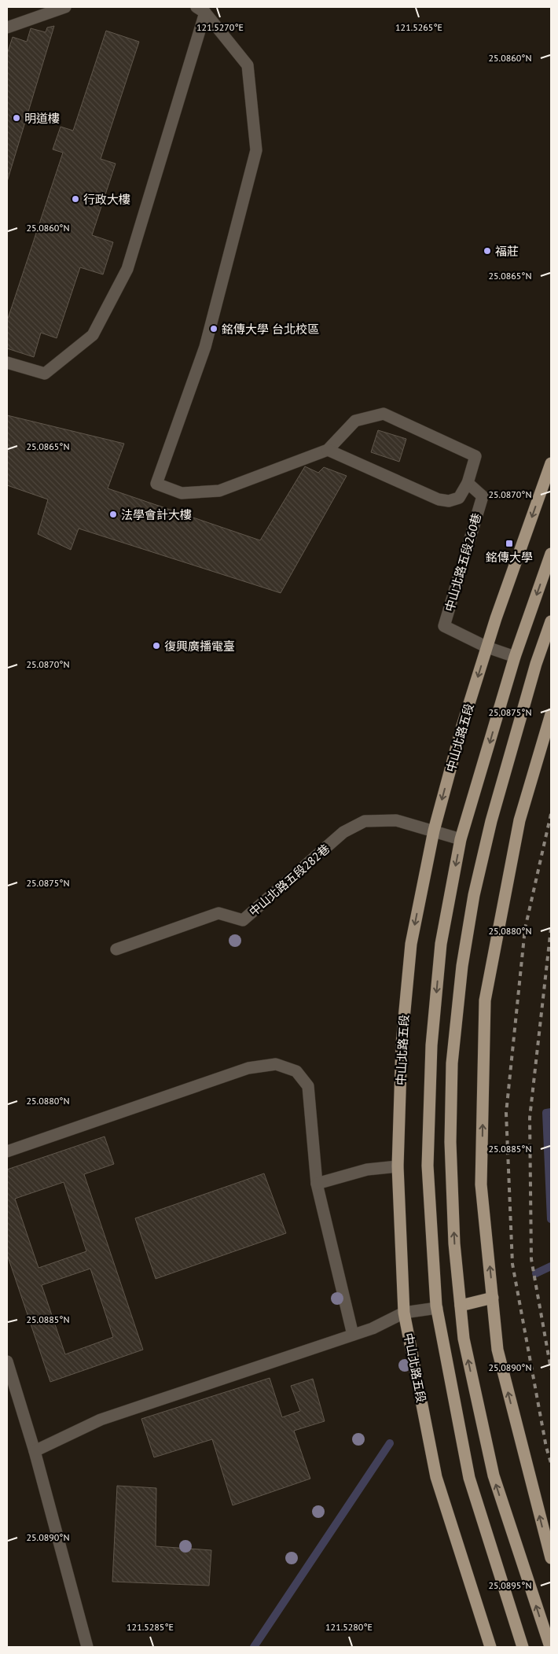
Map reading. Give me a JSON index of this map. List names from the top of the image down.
{
  "streets": {
    "main road": ["中山北路五段"],
    "street": ["中山北路五段260巷", "中山北路五段282巷"]
  },
  "crossings": [
    ["中山北路五段260巷", "中山北路五段"],
    ["中山北路五段", "中山北路五段282巷"]
  ],
  "places": {
    "other": [
      "明道樓",
      "行政大樓",
      "福莊",
      "銘傳大學 台北校區",
      "法學會計大樓",
      "復興廣播電臺"
    ],
    "transit": ["銘傳大學"]
  },
  "coordinates": [
    "121.5270°E",
    "121.5265°E",
    "25.0860°N",
    "25.0865°N",
    "25.0870°N",
    "25.0875°N",
    "25.0880°N",
    "25.0885°N",
    "25.0890°N",
    "25.0895°N",
    "121.5285°E",
    "121.5280°E"
  ]
}
